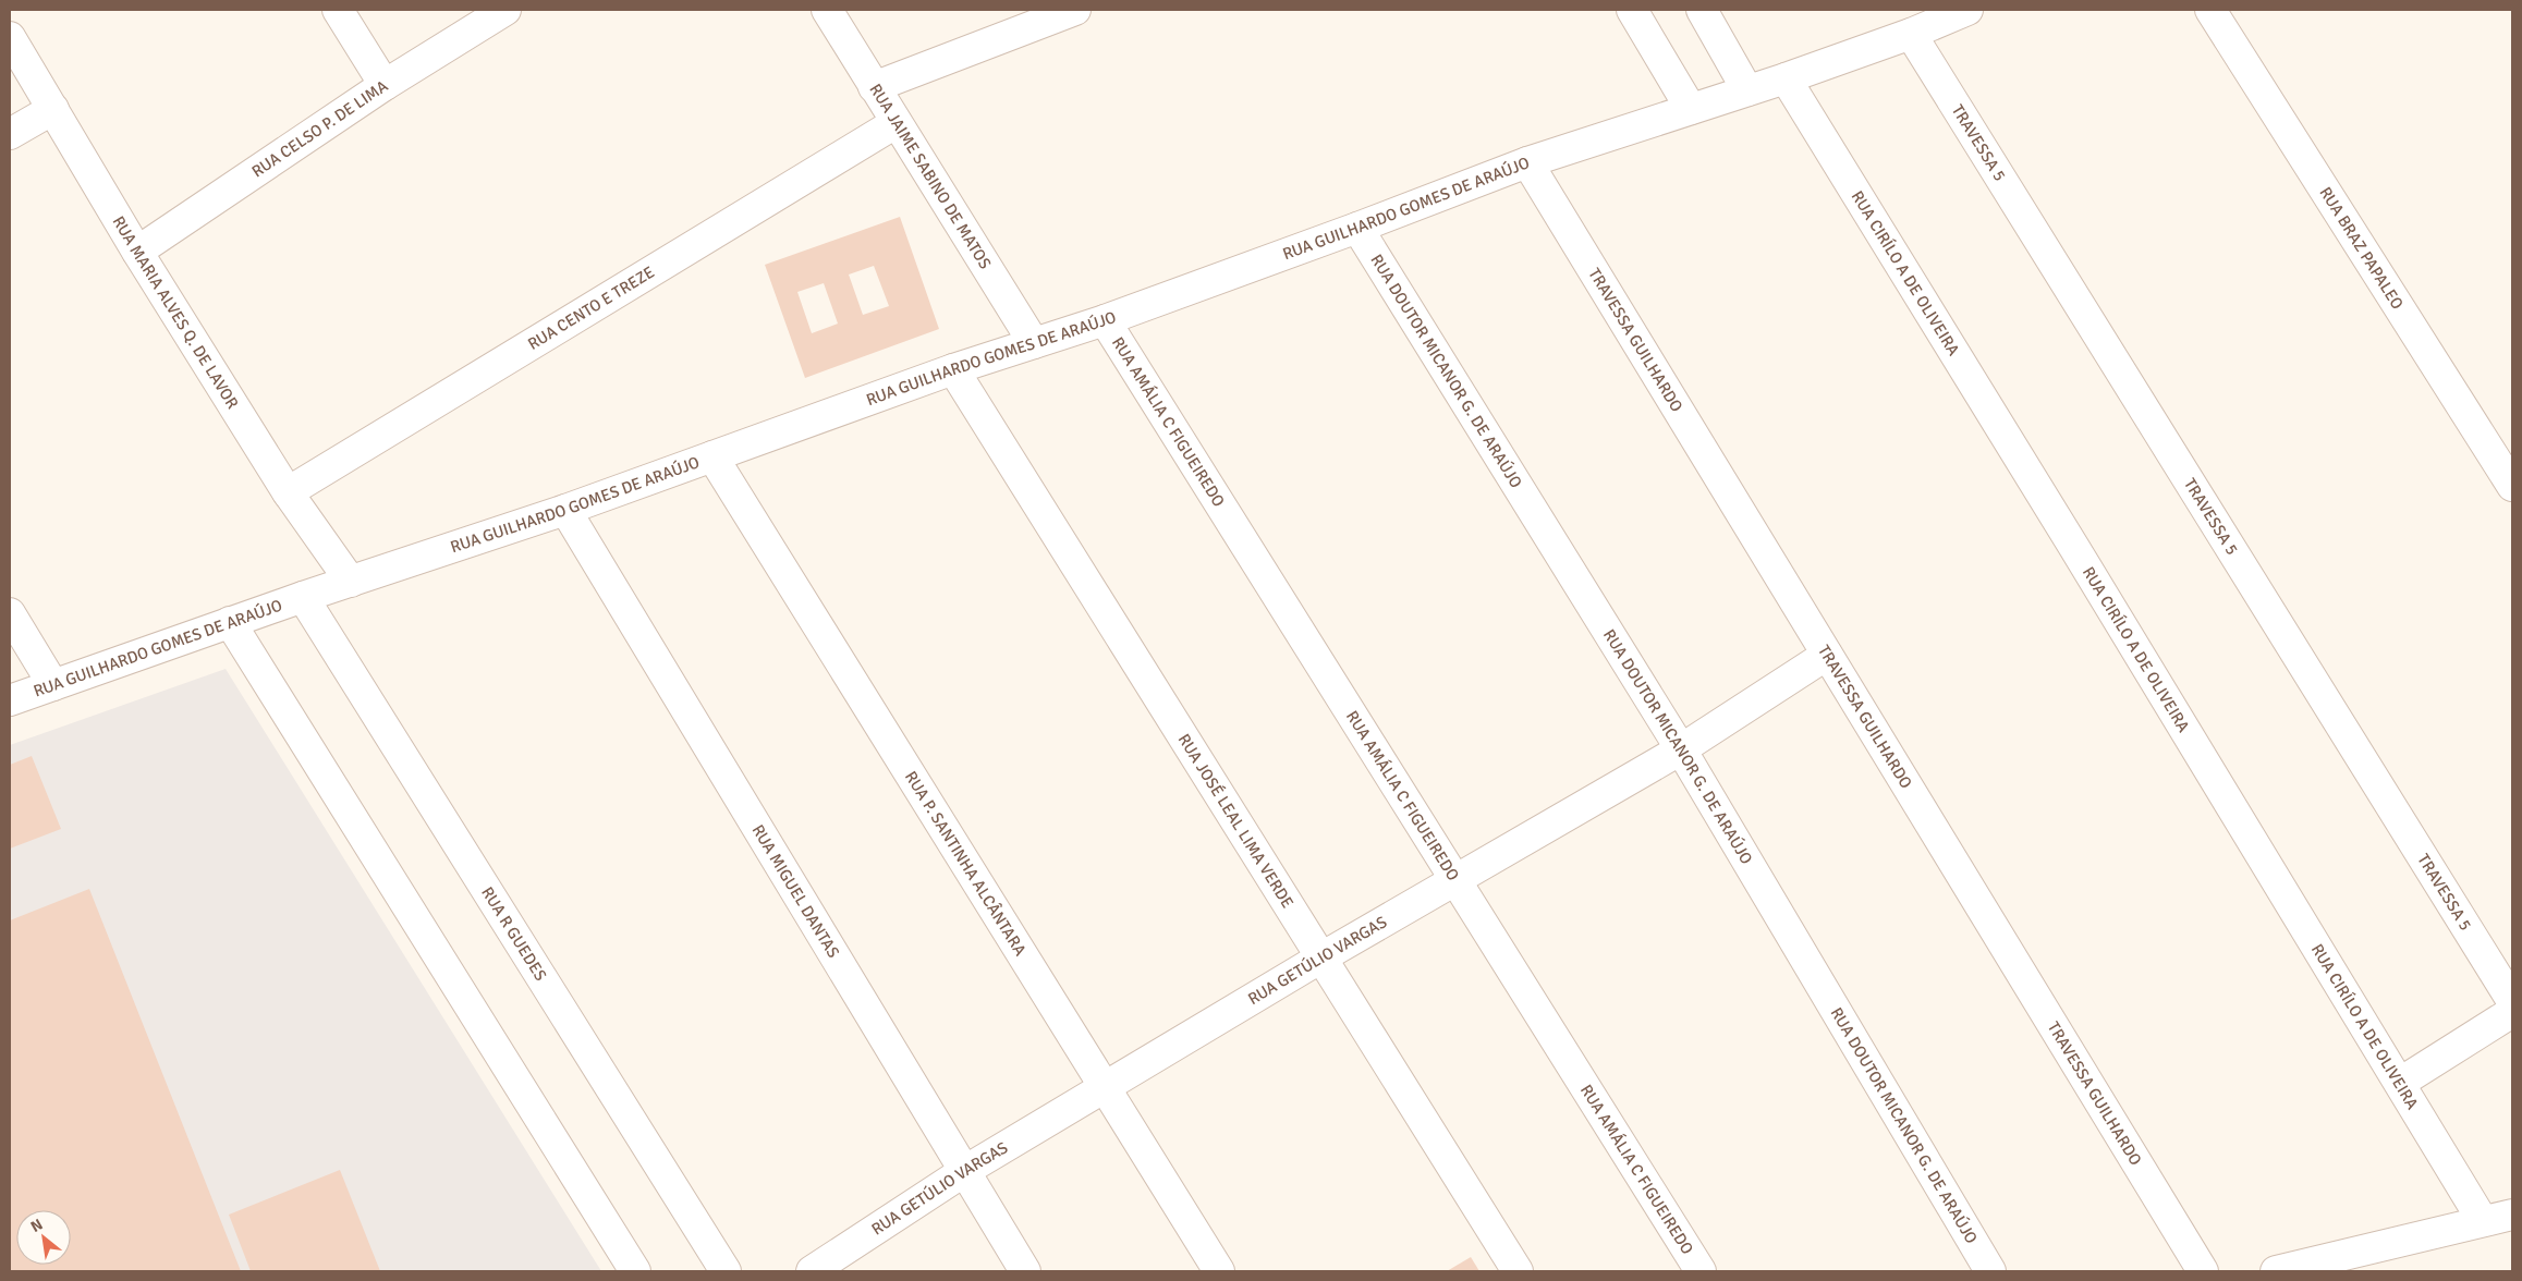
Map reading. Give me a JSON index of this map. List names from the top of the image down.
{
  "streets": {
    "street": [
      "RUA CELSO P. DE LIMA",
      "TRAVESSA 5",
      "RUA JAIME SABINO DE MATOS",
      "RUA GUILHARDO GOMES DE ARAÚJO",
      "RUA BRAZ PAPALEO",
      "RUA CIRÍLO A DE OLIVEIRA",
      "RUA CENTO E TREZE",
      "RUA MARIA ALVES Q. DE LAVOR",
      "TRAVESSA GUILHARDO",
      "RUA DOUTOR MICANOR G. DE ARAÚJO",
      "RUA AMÁLIA C FIGUEIREDO",
      "RUA JOSÉ LEAL LIMA VERDE",
      "RUA P. SANTINHA ALCÂNTARA",
      "RUA MIGUEL DANTAS",
      "RUA R GUEDES",
      "RUA GETÚLIO VARGAS"
    ]
  },
  "crossings": [
    ["RUA CELSO P. DE LIMA", "RUA MARIA ALVES Q. DE LAVOR"],
    ["TRAVESSA 5", "RUA GUILHARDO GOMES DE ARAÚJO"],
    ["RUA JAIME SABINO DE MATOS", "RUA GUILHARDO GOMES DE ARAÚJO"],
    ["RUA JAIME SABINO DE MATOS", "RUA CENTO E TREZE"],
    ["RUA GUILHARDO GOMES DE ARAÚJO", "RUA CIRÍLO A DE OLIVEIRA"],
    ["RUA GUILHARDO GOMES DE ARAÚJO", "RUA MARIA ALVES Q. DE LAVOR"],
    ["RUA GUILHARDO GOMES DE ARAÚJO", "TRAVESSA GUILHARDO"],
    ["RUA GUILHARDO GOMES DE ARAÚJO", "RUA DOUTOR MICANOR G. DE ARAÚJO"],
    ["RUA GUILHARDO GOMES DE ARAÚJO", "RUA AMÁLIA C FIGUEIREDO"],
    ["RUA GUILHARDO GOMES DE ARAÚJO", "RUA JOSÉ LEAL LIMA VERDE"],
    ["RUA GUILHARDO GOMES DE ARAÚJO", "RUA P. SANTINHA ALCÂNTARA"],
    ["RUA GUILHARDO GOMES DE ARAÚJO", "RUA MIGUEL DANTAS"],
    ["RUA GUILHARDO GOMES DE ARAÚJO", "RUA R GUEDES"],
    ["RUA CENTO E TREZE", "RUA MARIA ALVES Q. DE LAVOR"],
    ["TRAVESSA GUILHARDO", "RUA GETÚLIO VARGAS"],
    ["RUA DOUTOR MICANOR G. DE ARAÚJO", "RUA GETÚLIO VARGAS"],
    ["RUA AMÁLIA C FIGUEIREDO", "RUA GETÚLIO VARGAS"],
    ["RUA JOSÉ LEAL LIMA VERDE", "RUA GETÚLIO VARGAS"],
    ["RUA P. SANTINHA ALCÂNTARA", "RUA GETÚLIO VARGAS"],
    ["RUA MIGUEL DANTAS", "RUA GETÚLIO VARGAS"]
  ],
  "north": "top left"
}
